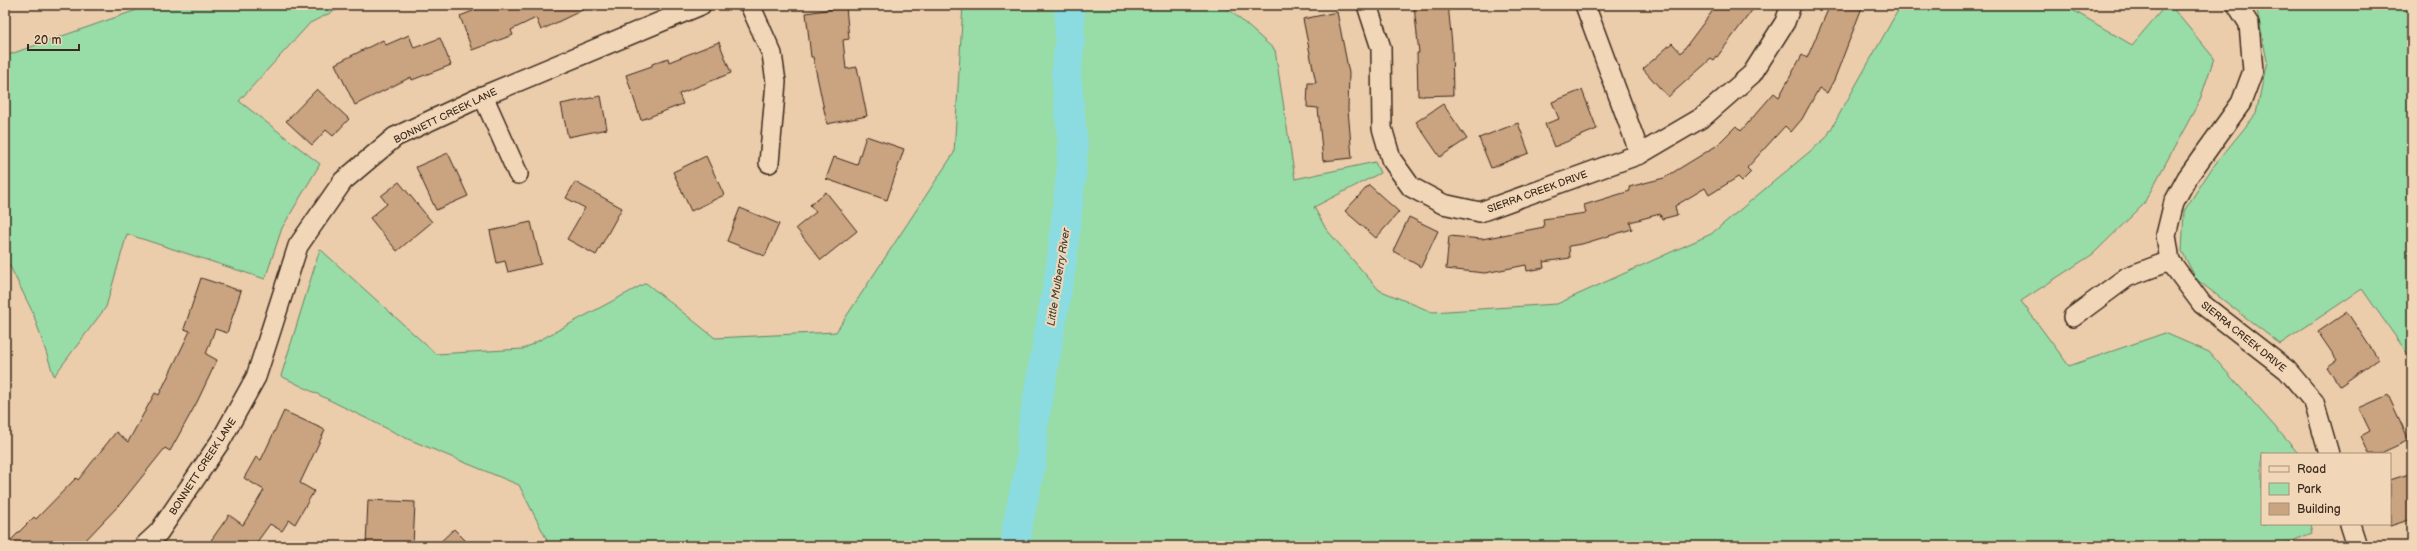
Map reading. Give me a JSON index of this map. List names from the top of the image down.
{
  "streets": {
    "street": ["BONNETT CREEK LANE", "SIERRA CREEK DRIVE"]
  },
  "water": ["Little Mulberry River"],
  "legend": ["Road", "Park", "Building"],
  "scale_bar": "20 m"
}
